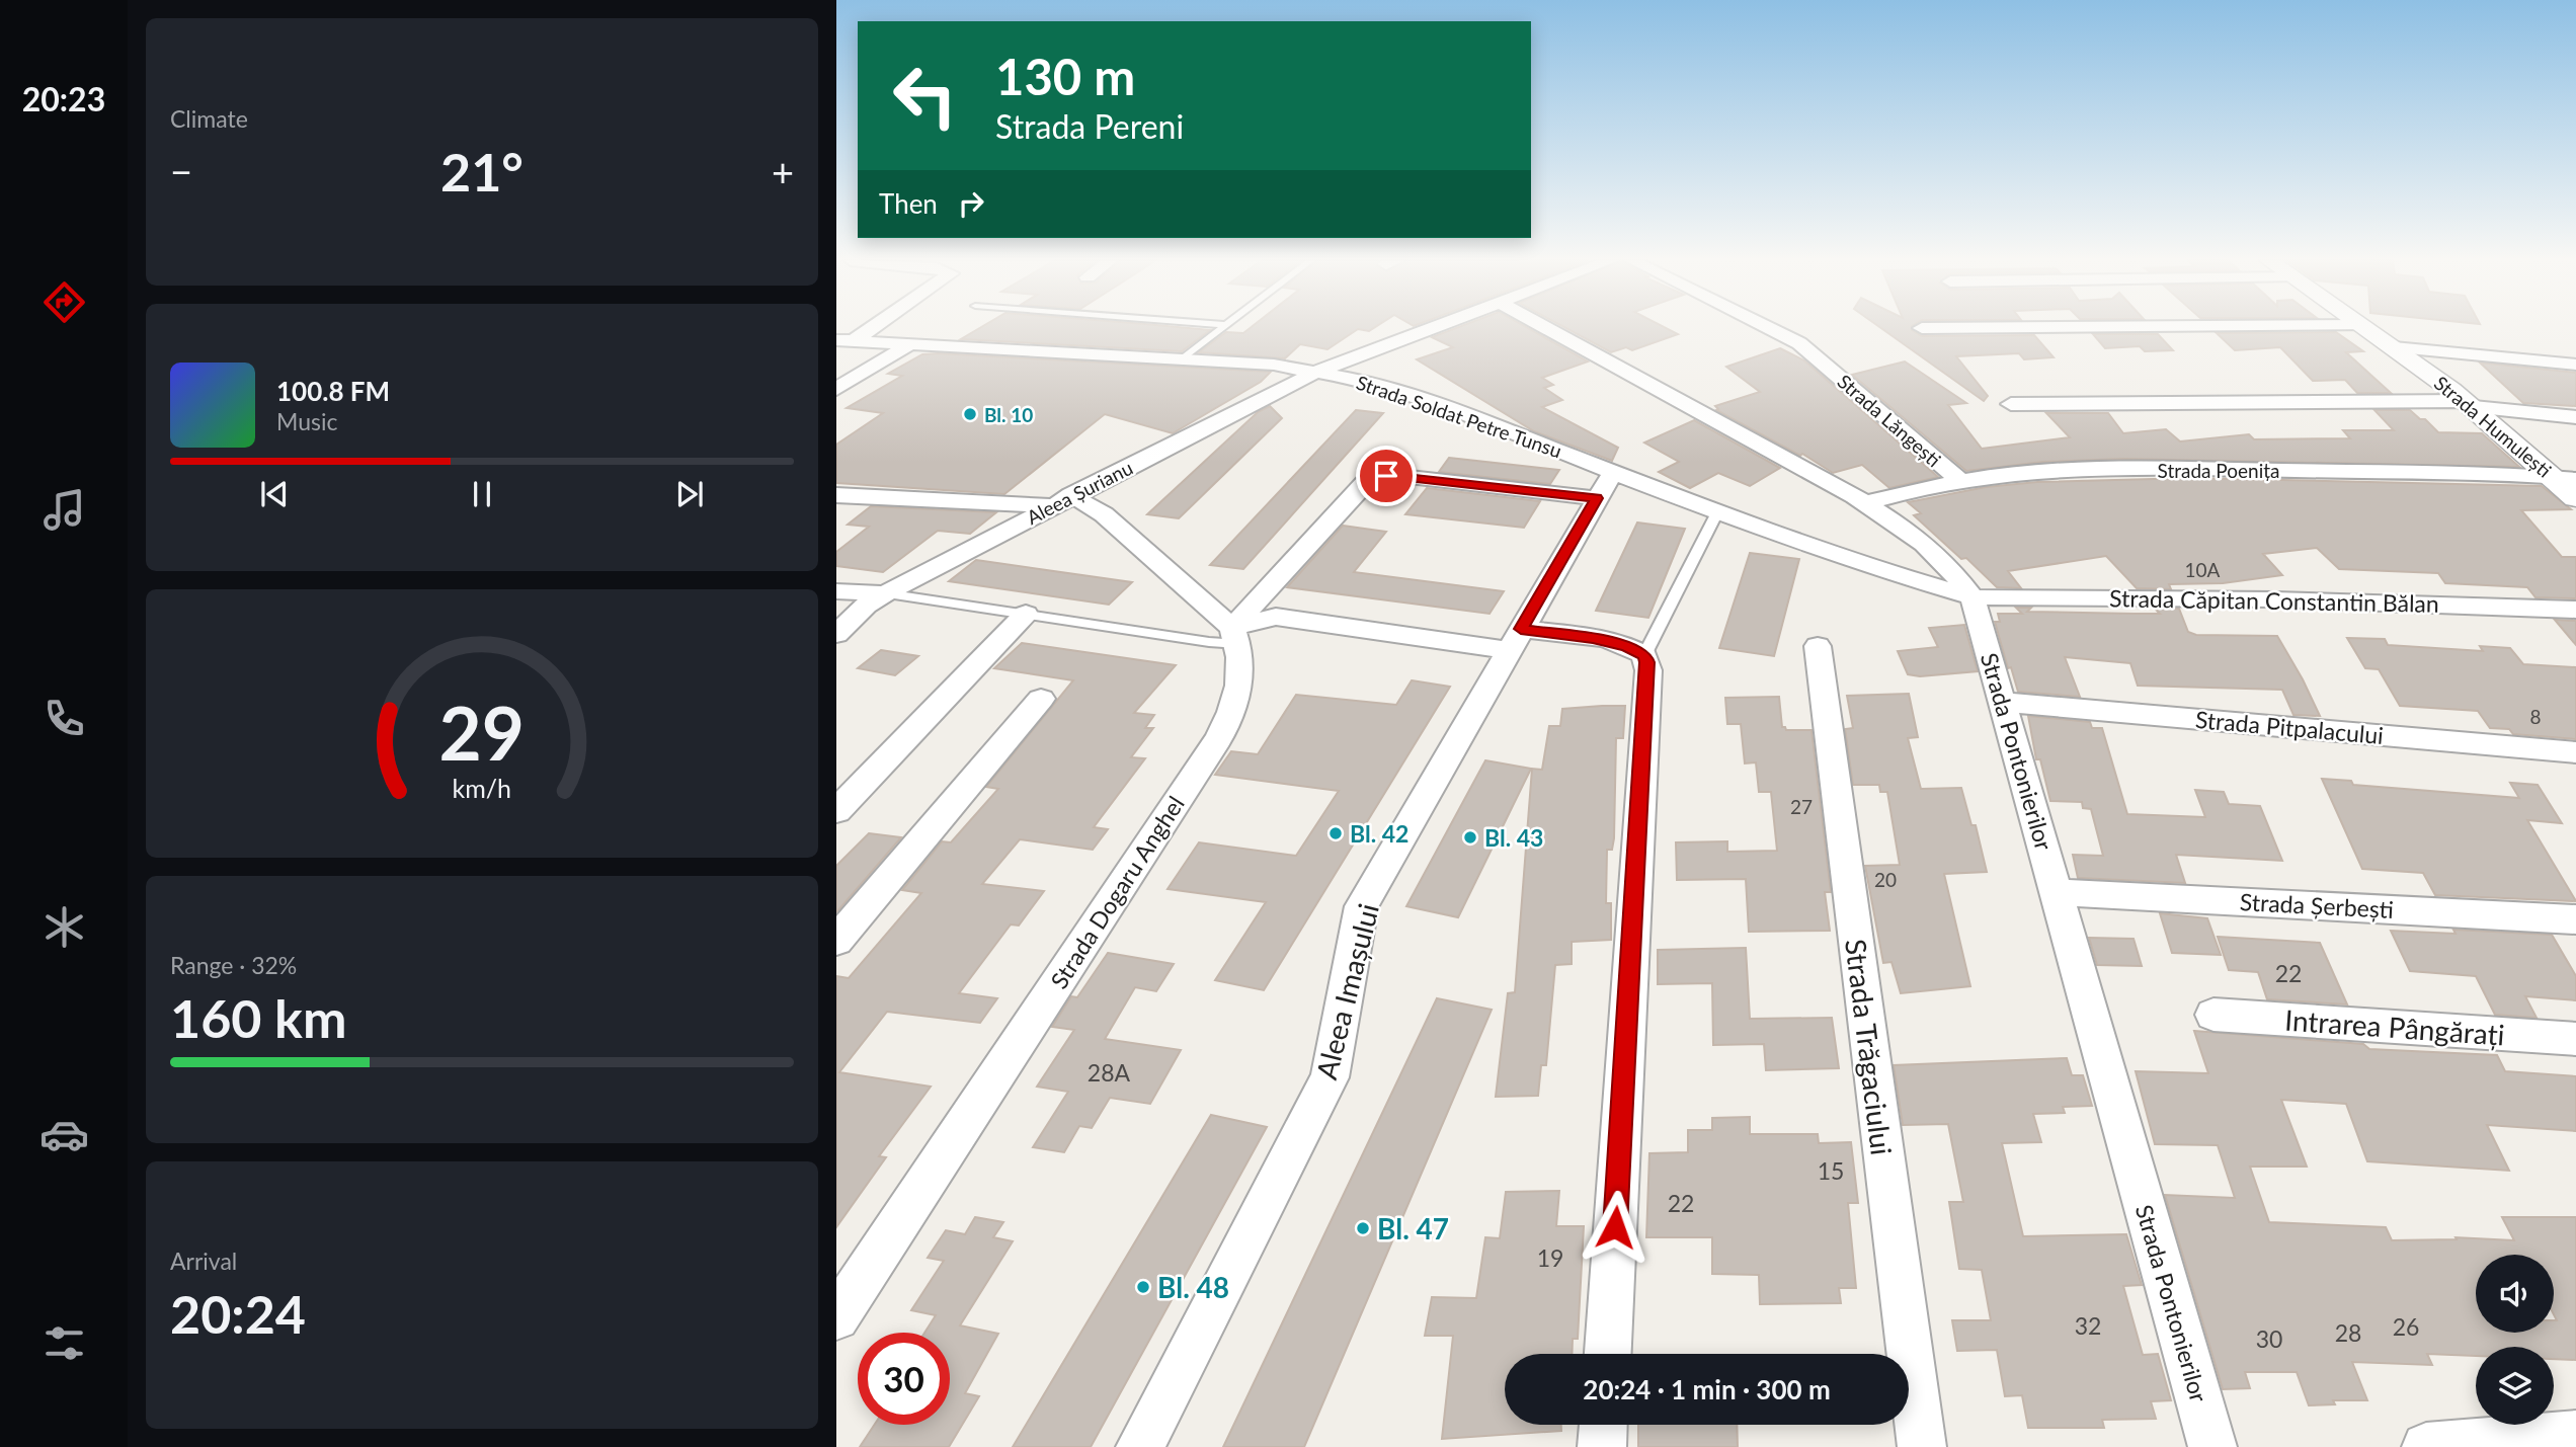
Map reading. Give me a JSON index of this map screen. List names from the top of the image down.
{
  "streets": {
    "street": [
      "Strada Soldat Petre Tunsu",
      "Strada Lăngești",
      "Strada Humulești",
      "Strada Poenița",
      "Aleea Șurianu",
      "Strada Căpitan Constantin Bălan",
      "Strada Pitpalacului",
      "Strada Pontonierilor",
      "Strada Dogaru Anghel",
      "Strada Șerbești",
      "Aleea Imașului",
      "Intrarea Pângărați",
      "Strada Trăgaciului"
    ]
  },
  "crossings": [
    ["Strada Soldat Petre Tunsu", "Aleea Șurianu"],
    ["Strada Soldat Petre Tunsu", "Strada Căpitan Constantin Bălan"],
    ["Strada Soldat Petre Tunsu", "Strada Pontonierilor"],
    ["Strada Soldat Petre Tunsu", "Aleea Imașului"],
    ["Strada Lăngești", "Strada Poenița"],
    ["Strada Humulești", "Strada Poenița"],
    ["Strada Poenița", "Strada Pontonierilor"],
    ["Strada Căpitan Constantin Bălan", "Strada Pontonierilor"],
    ["Strada Pitpalacului", "Strada Pontonierilor"],
    ["Strada Pontonierilor", "Strada Șerbești"]
  ],
  "places": [
    "Bl. 10",
    "Bl. 42",
    "Bl. 43",
    "Bl. 47",
    "Bl. 48"
  ],
  "house_numbers": [
    "10A",
    "8",
    "27",
    "20",
    "22",
    "28A",
    "15",
    "22",
    "19",
    "32",
    "26",
    "28",
    "30"
  ],
  "page": {
    "tabs": "20:23",
    "tile": [
      "Climate",
      ["Range · 32%", "160 km"],
      ["Arrival", "20:24"]
    ],
    "turn": ["130 m", "Strada Pereni"],
    "heat": ["−", "21°", "+"],
    "then": "Then",
    "song": ["100.8 FM", "Music"],
    "limit": "30",
    "trip": "20:24 · 1 min · 300 m",
    "gauge": ["29", "km/h"]
  }
}
